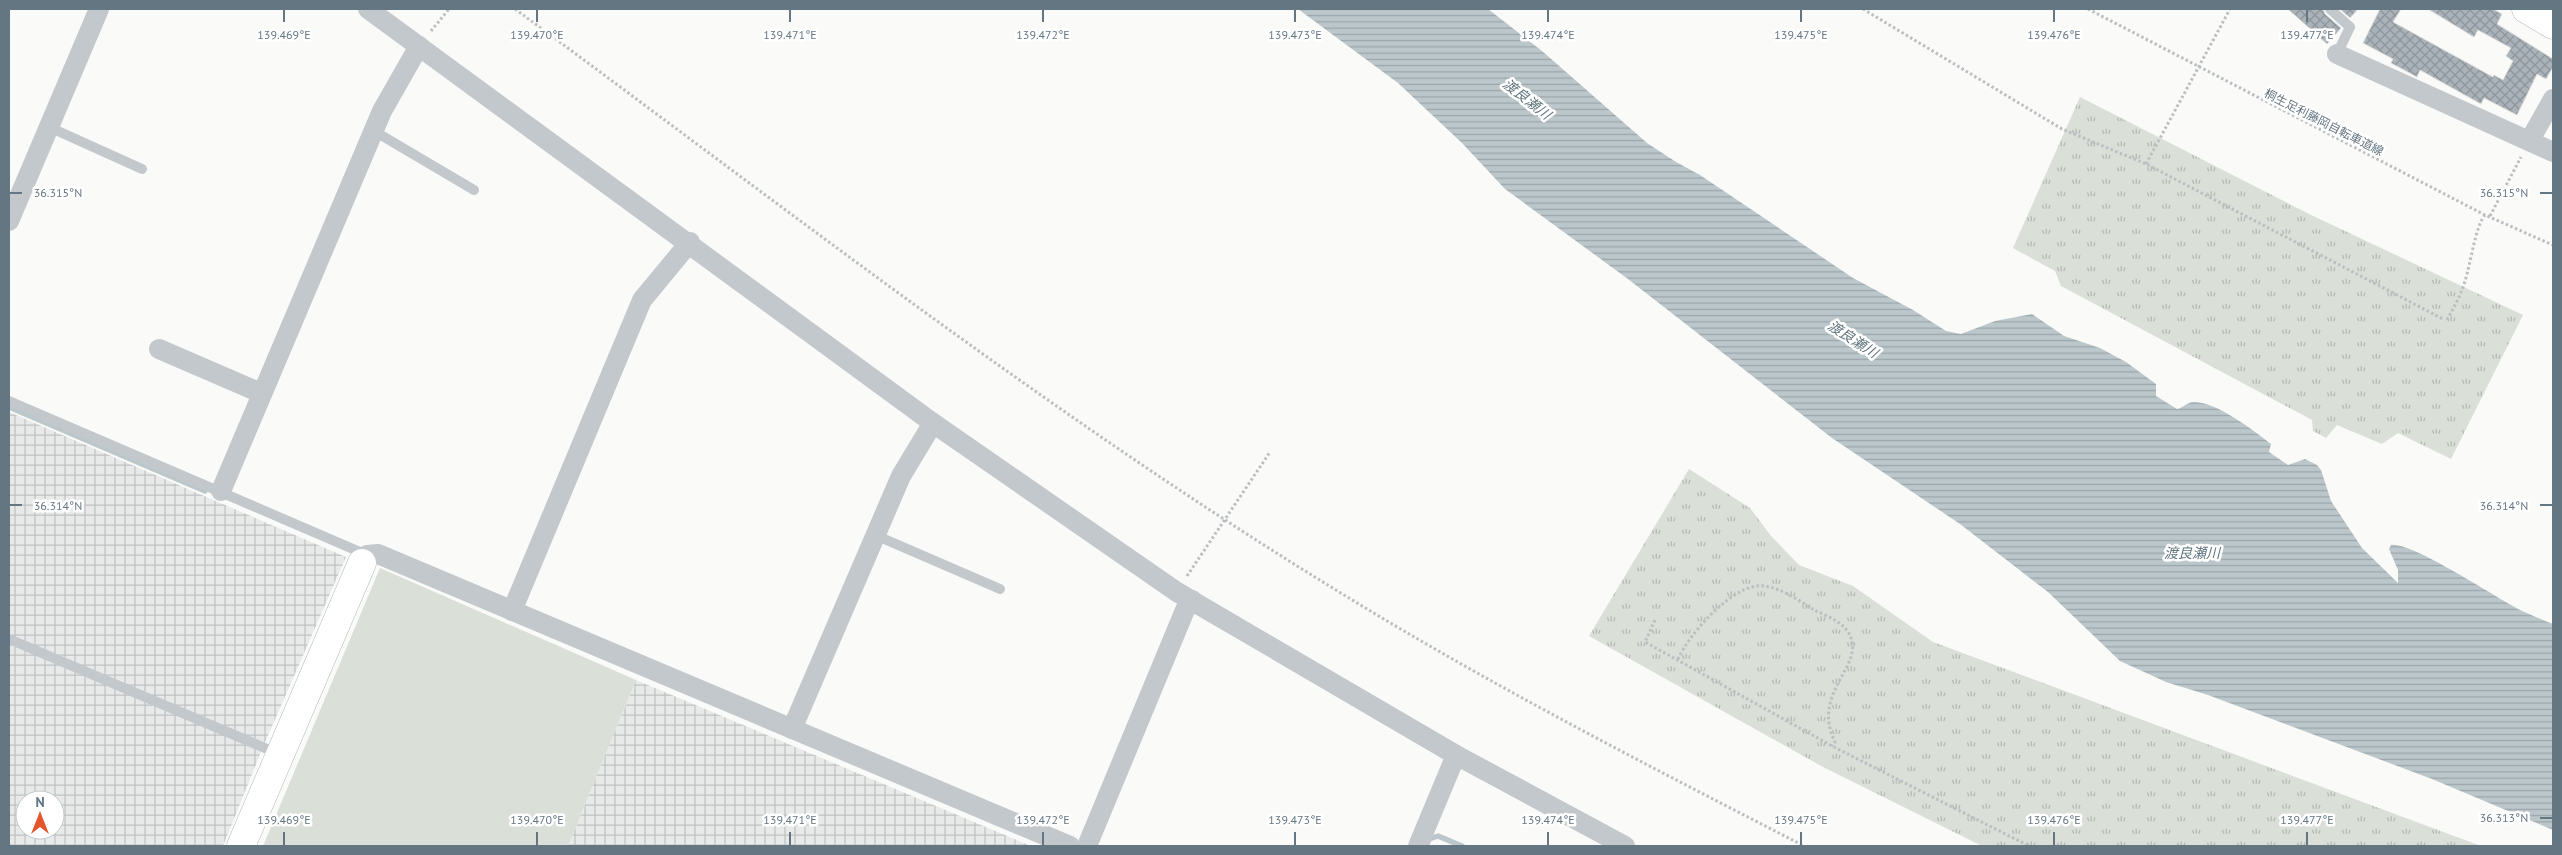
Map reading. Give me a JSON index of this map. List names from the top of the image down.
{
  "streets": {
    "path": ["桐生足利藤岡自転車道線"]
  },
  "water": ["渡良瀬川"],
  "north": "top",
  "coordinates": [
    "139.469°E",
    "139.470°E",
    "139.471°E",
    "139.472°E",
    "139.473°E",
    "139.474°E",
    "139.475°E",
    "139.476°E",
    "139.477°E",
    "36.315°N",
    "36.314°N",
    "36.313°N"
  ]
}
